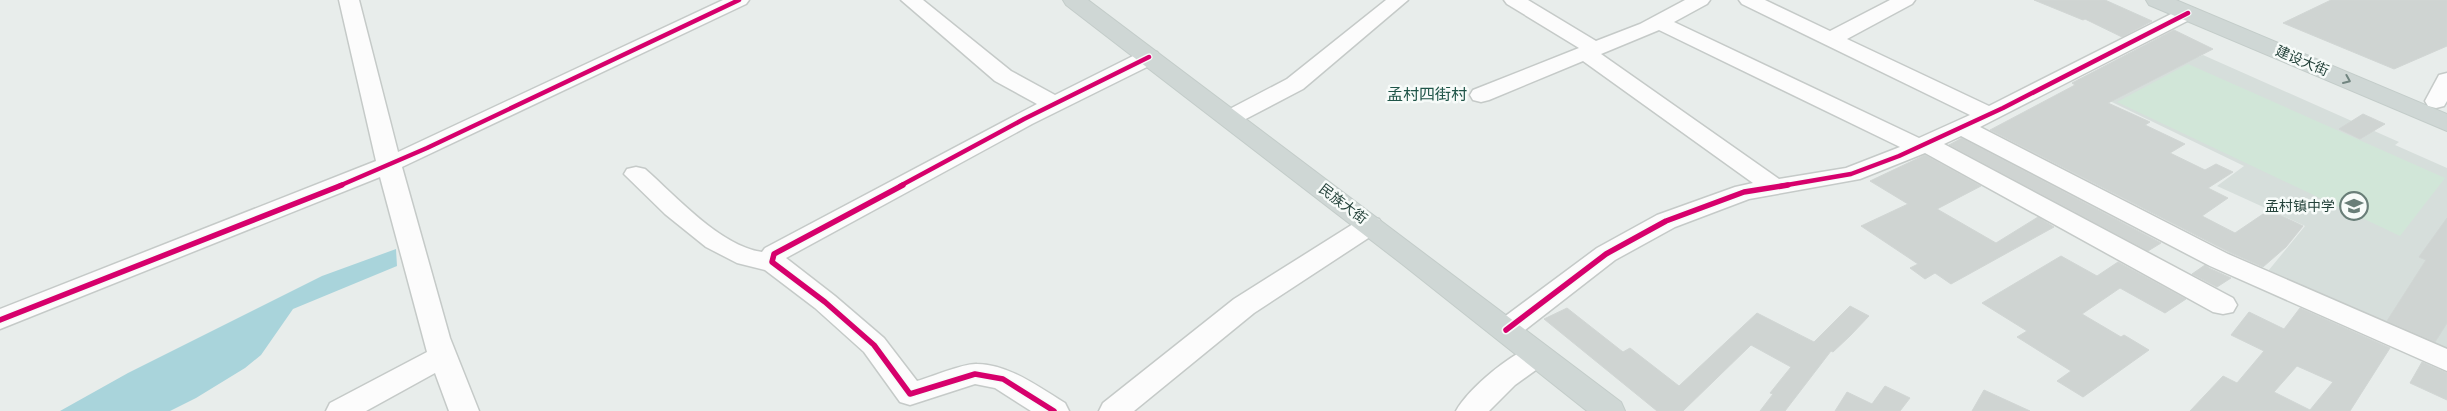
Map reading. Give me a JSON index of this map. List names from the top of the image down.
{
  "streets": {
    "main road": ["建设大街", "民族大街"]
  },
  "districts": ["孟村四街村"],
  "places": {
    "school or university": ["孟村镇中学"]
  }
}
